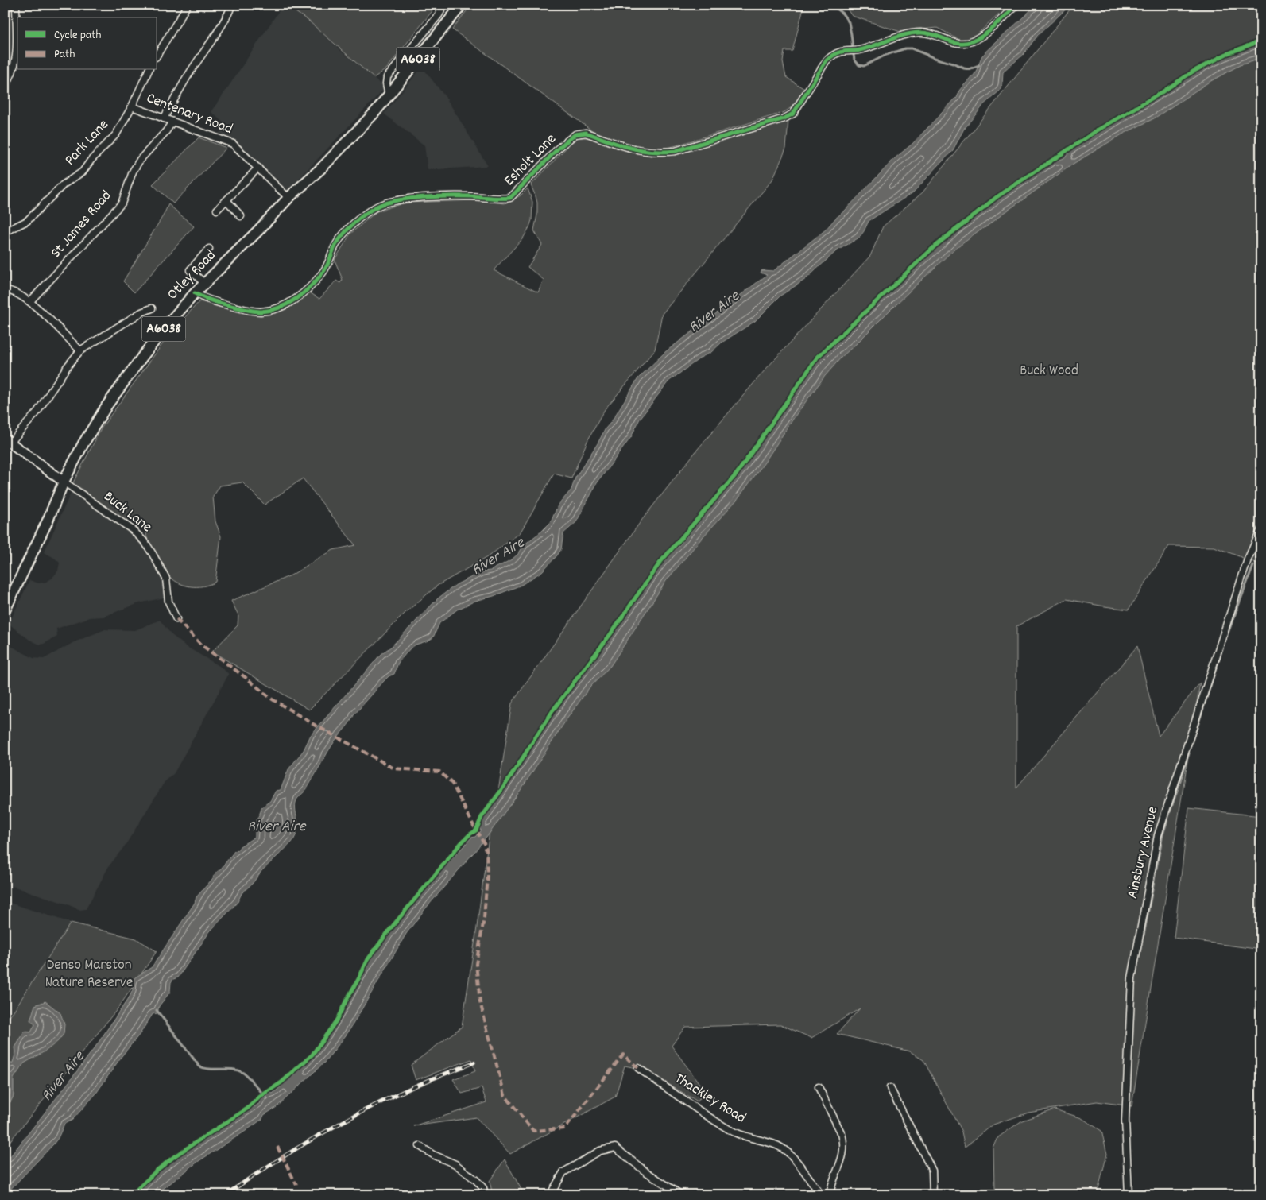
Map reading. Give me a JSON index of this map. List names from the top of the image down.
{
  "streets": {
    "main road": ["A6038", "Otley Road"],
    "street": [
      "Centenary Road",
      "Park Lane",
      "Esholt Lane",
      "St James Road",
      "Buck Lane",
      "Ainsbury Avenue",
      "Thackley Road"
    ]
  },
  "crossings": [
    ["Centenary Road", "Park Lane"],
    ["Centenary Road", "St James Road"],
    ["Centenary Road", "Otley Road"],
    ["Esholt Lane", "Otley Road"],
    ["Otley Road", "Buck Lane"]
  ],
  "water": ["River Aire"],
  "parks": ["Buck Wood", "Denso Marston Nature Reserve"],
  "legend": ["Cycle path", "Path"]
}
